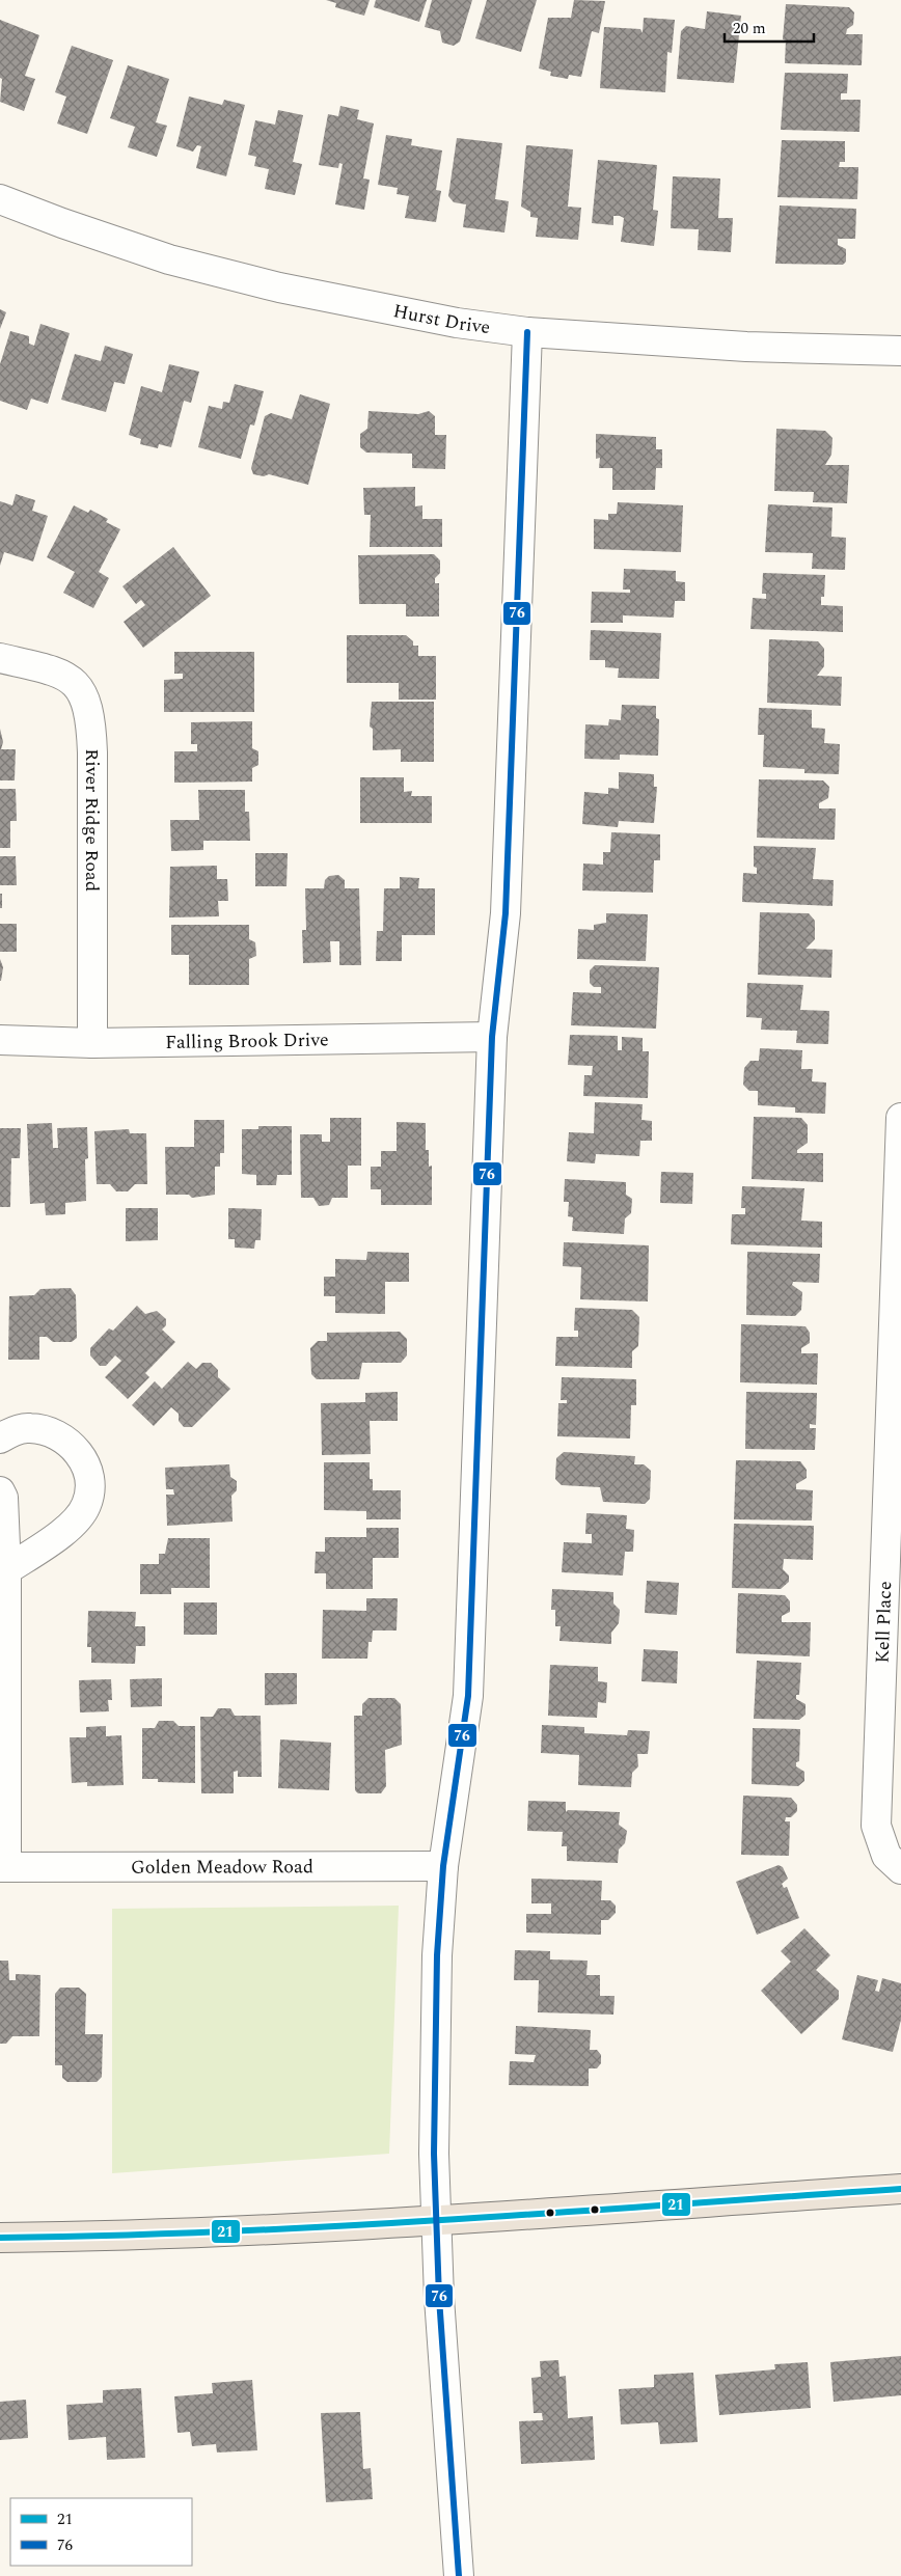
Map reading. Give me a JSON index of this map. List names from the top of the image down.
{
  "streets": {
    "street": [
      "Hurst Drive",
      "River Ridge Road",
      "Falling Brook Drive",
      "Kell Place",
      "Golden Meadow Road"
    ]
  },
  "crossings": [
    ["River Ridge Road", "Falling Brook Drive"]
  ],
  "lines": ["transit line 76", "transit line 21"],
  "legend": ["21", "76"],
  "scale_bar": "20 m"
}
